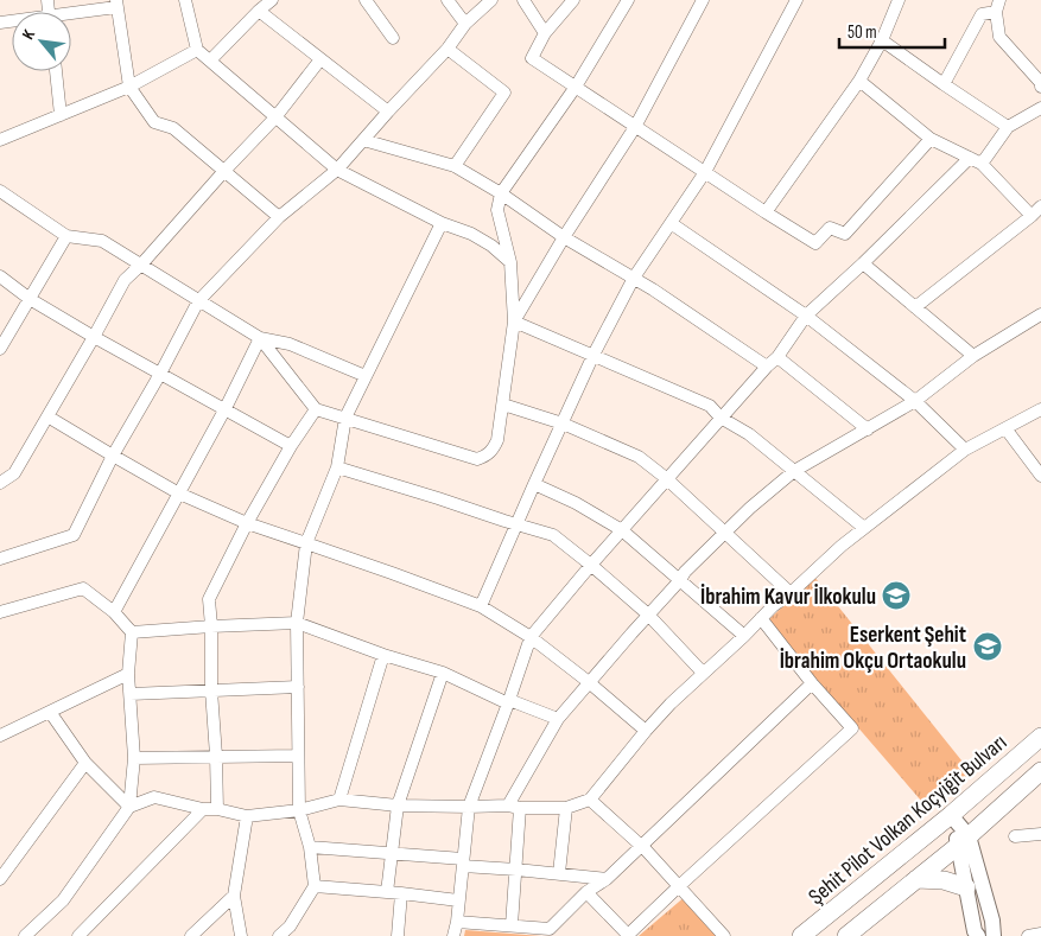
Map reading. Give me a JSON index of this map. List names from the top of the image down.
{
  "streets": {
    "main road": ["Şehit Pilot Volkan Koçyiğit Bulvarı"]
  },
  "places": {
    "school or university": ["İbrahim Kavur İlkokulu", "Eserkent Şehit İbrahim Okçu Ortaokulu"]
  },
  "scale_bar": "50 m",
  "north": "top left"
}
